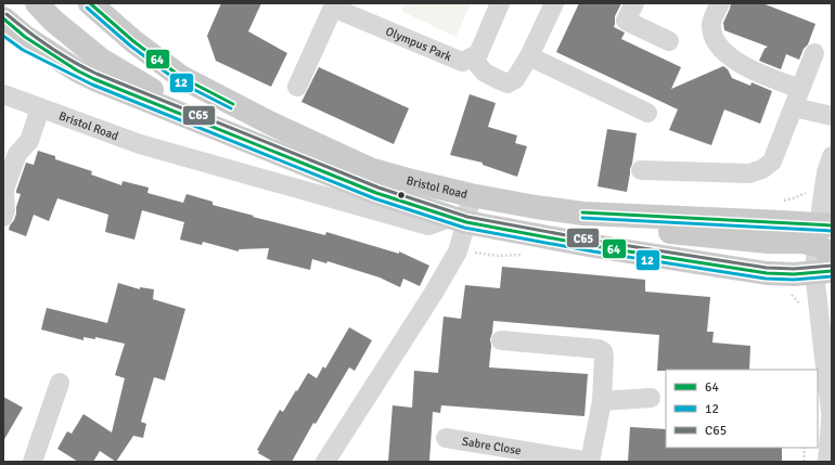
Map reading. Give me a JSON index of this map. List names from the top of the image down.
{
  "streets": {
    "main road": ["Bristol Road"],
    "street": ["Olympus Park", "Sabre Close"]
  },
  "lines": ["transit line 64", "transit line 12", "transit line C65"],
  "legend": ["64", "12", "C65"]
}
